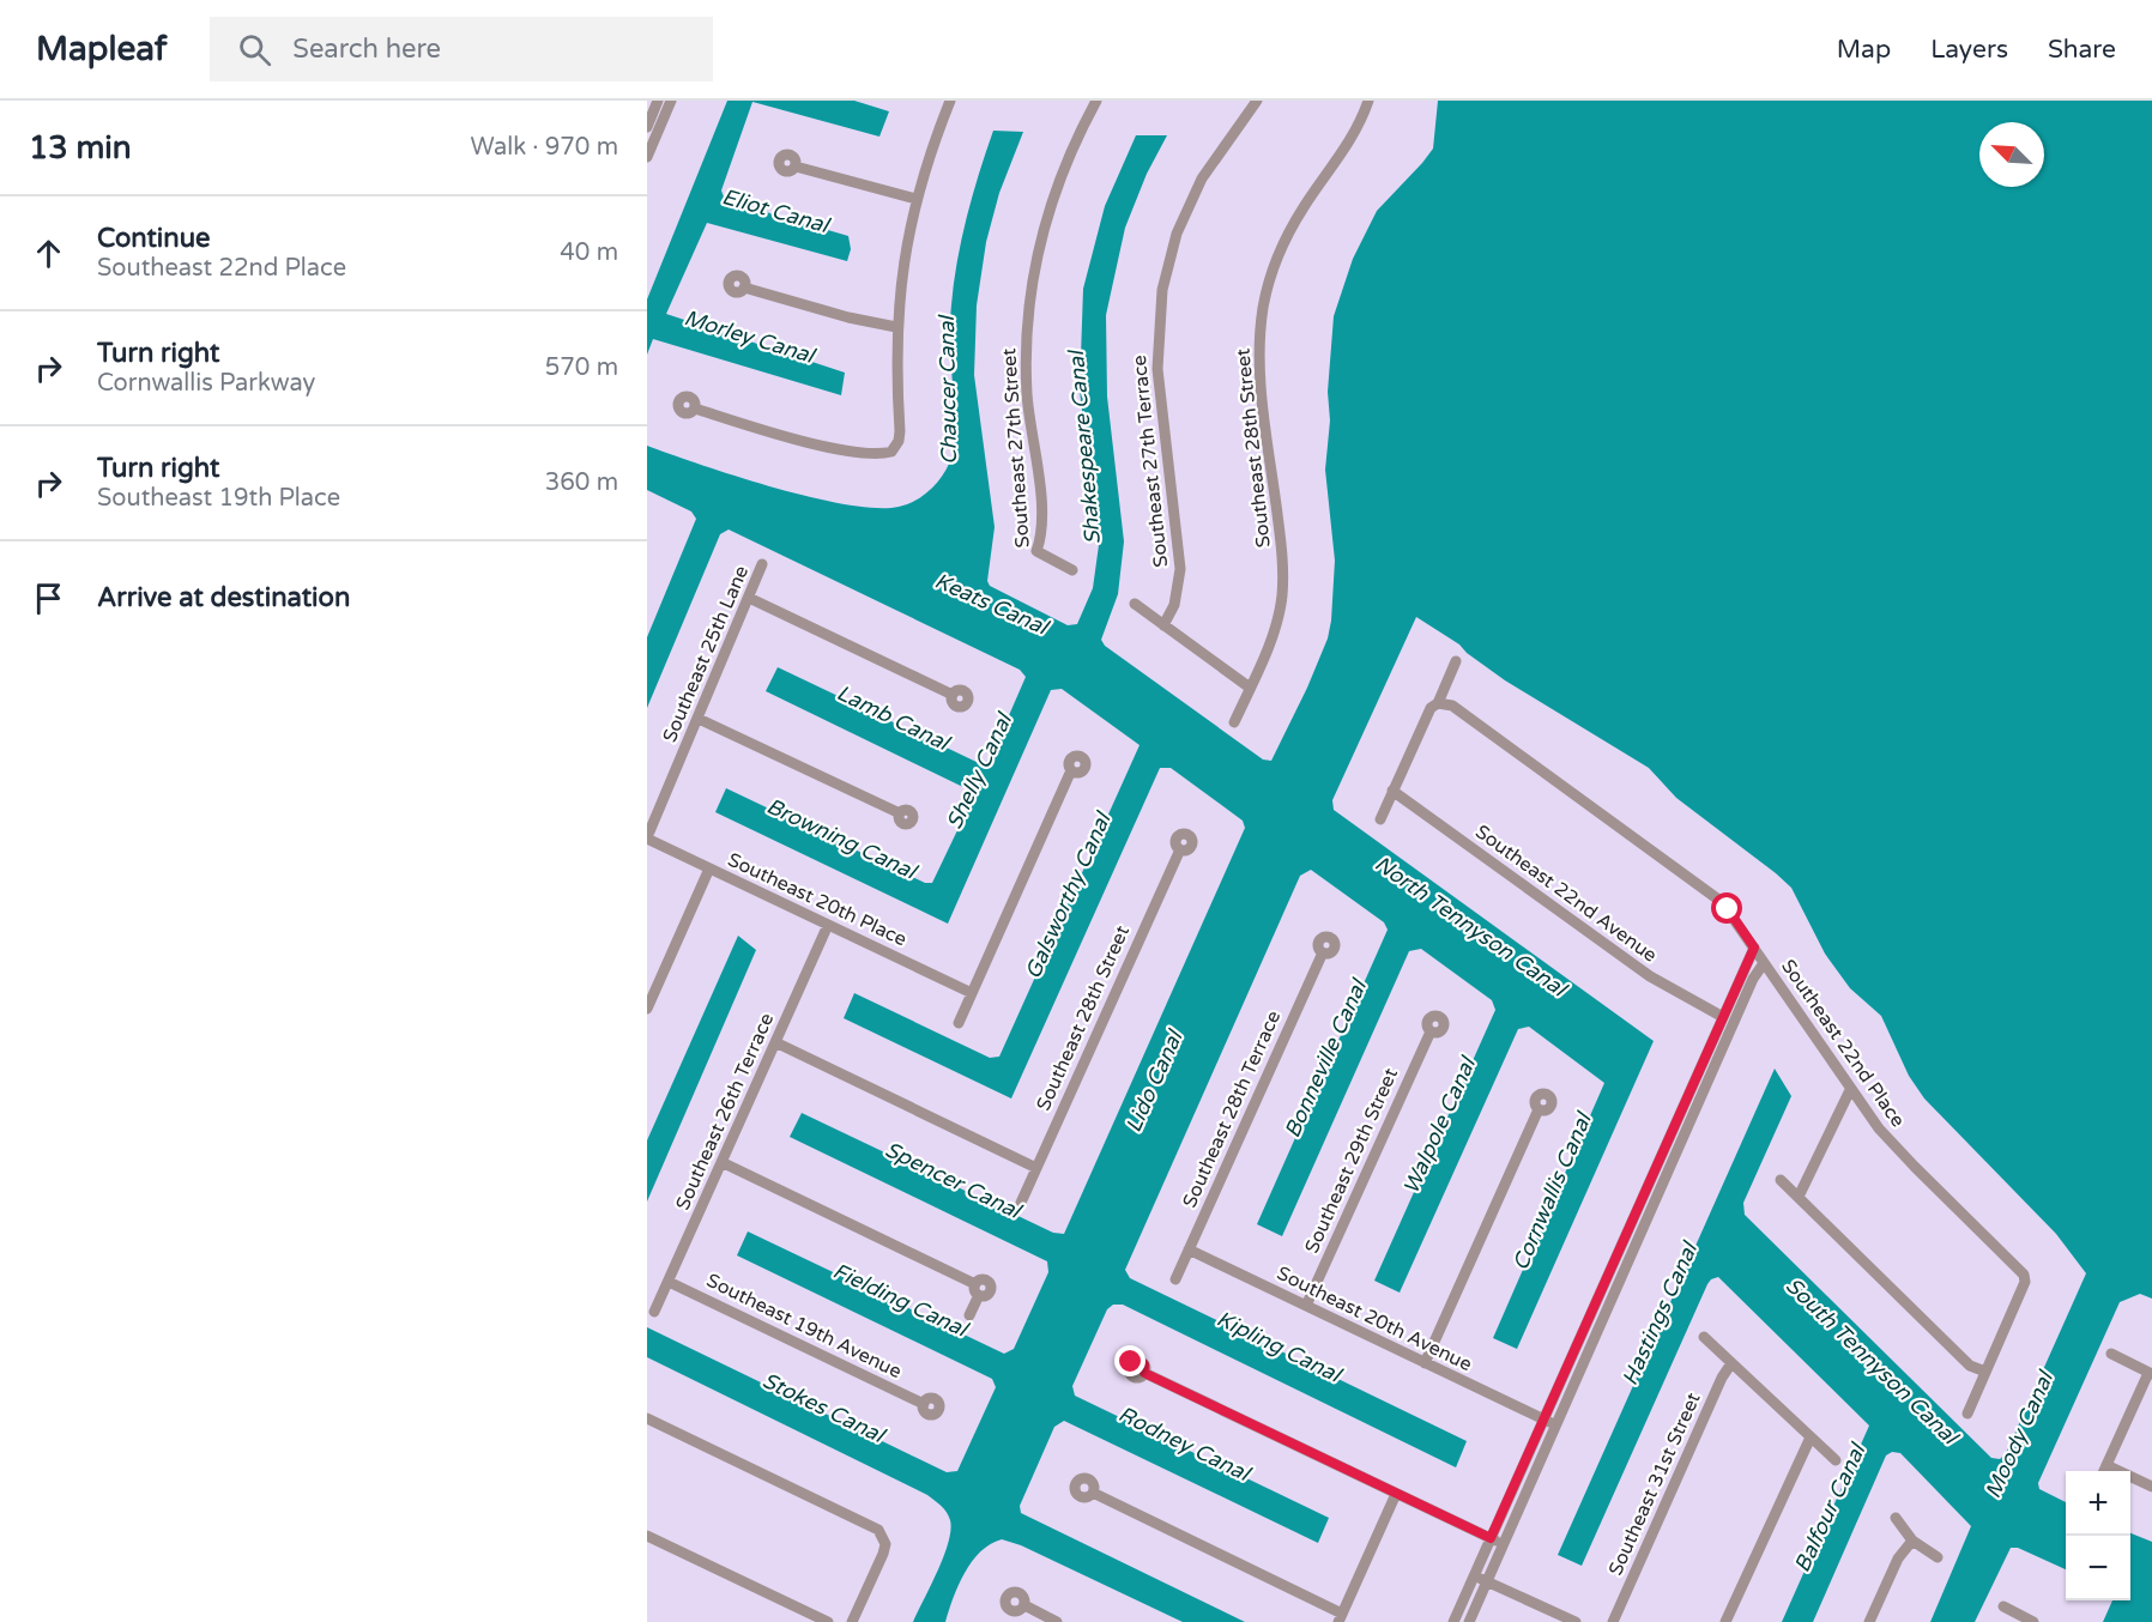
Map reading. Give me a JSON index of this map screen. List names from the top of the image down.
{
  "streets": {
    "street": [
      "Southeast 27th Street",
      "Southeast 28th Street",
      "Southeast 27th Terrace",
      "Southeast 25th Lane",
      "Southeast 22nd Avenue",
      "Southeast 20th Place",
      "Southeast 22nd Place",
      "Southeast 28th Terrace",
      "Southeast 26th Terrace",
      "Southeast 29th Street",
      "Southeast 20th Avenue",
      "Southeast 19th Avenue",
      "Southeast 31st Street"
    ]
  },
  "crossings": [
    ["Southeast 25th Lane", "Southeast 20th Place"],
    ["Southeast 20th Place", "Southeast 26th Terrace"],
    ["Southeast 28th Terrace", "Southeast 20th Avenue"],
    ["Southeast 26th Terrace", "Southeast 19th Avenue"],
    ["Southeast 29th Street", "Southeast 20th Avenue"]
  ],
  "water": [
    "Eliot Canal",
    "Morley Canal",
    "Chaucer Canal",
    "Shakespeare Canal",
    "Keats Canal",
    "Lamb Canal",
    "Shelly Canal",
    "Browning Canal",
    "Galsworthy Canal",
    "North Tennyson Canal",
    "Bonneville Canal",
    "Lido Canal",
    "Walpole Canal",
    "Spencer Canal",
    "Cornwallis Canal",
    "Fielding Canal",
    "Hastings Canal",
    "Kipling Canal",
    "South Tennyson Canal",
    "Stokes Canal",
    "Moody Canal",
    "Rodney Canal",
    "Balfour Canal"
  ],
  "north": "top left",
  "page": {
    "header": "Mapleaf",
    "search": "Search here",
    "nav": ["Map", "Layers", "Share"],
    "heading": ["13 min", "Walk · 970 m"],
    "list": [
      ["Continue", "Southeast 22nd Place", "40 m"],
      ["Turn right", "Cornwallis Parkway", "570 m"],
      ["Turn right", "Southeast 19th Place", "360 m"],
      "Arrive at destination"
    ],
    "map_buttons": ["+", "−"]
  }
}
